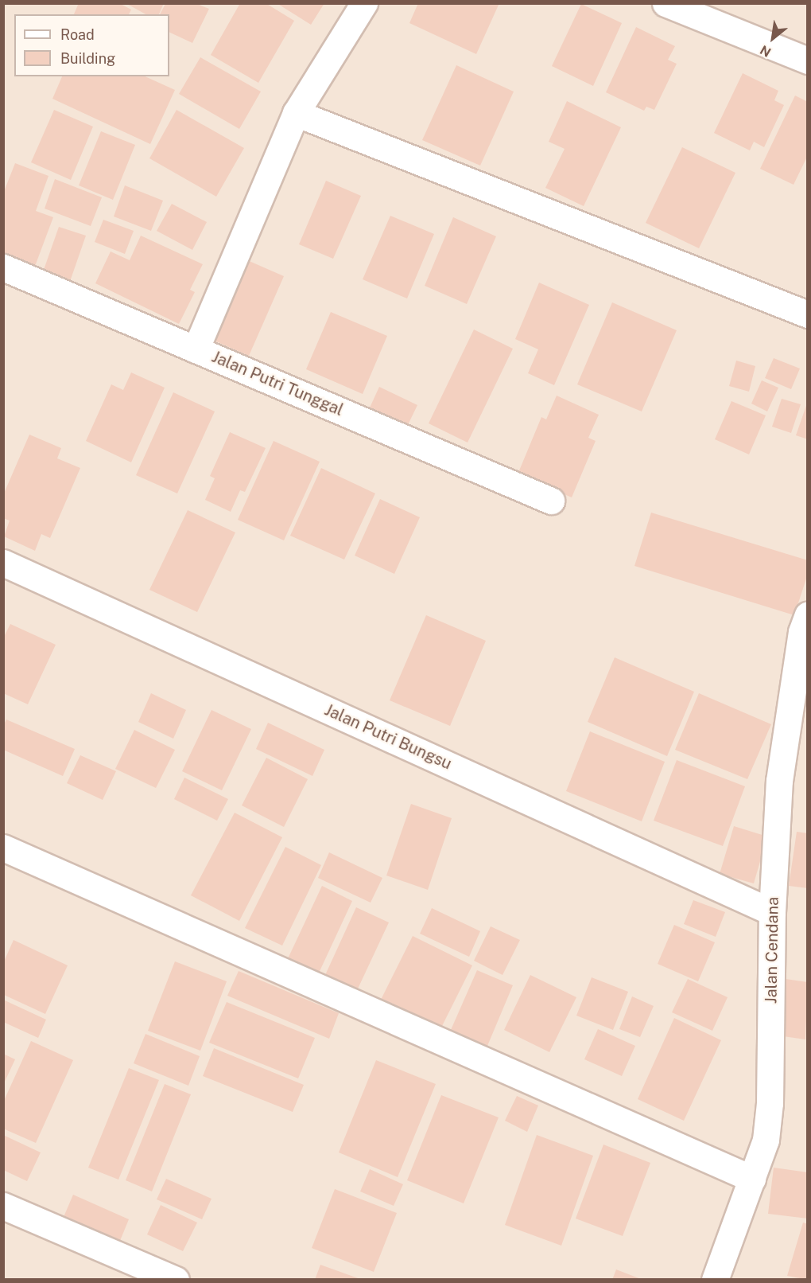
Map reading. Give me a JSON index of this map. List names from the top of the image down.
{
  "streets": {
    "street": ["Jalan Putri Tunggal", "Jalan Putri Bungsu", "Jalan Cendana"]
  },
  "crossings": [
    ["Jalan Putri Bungsu", "Jalan Cendana"]
  ],
  "legend": ["Road", "Building"],
  "north": "bottom left"
}
